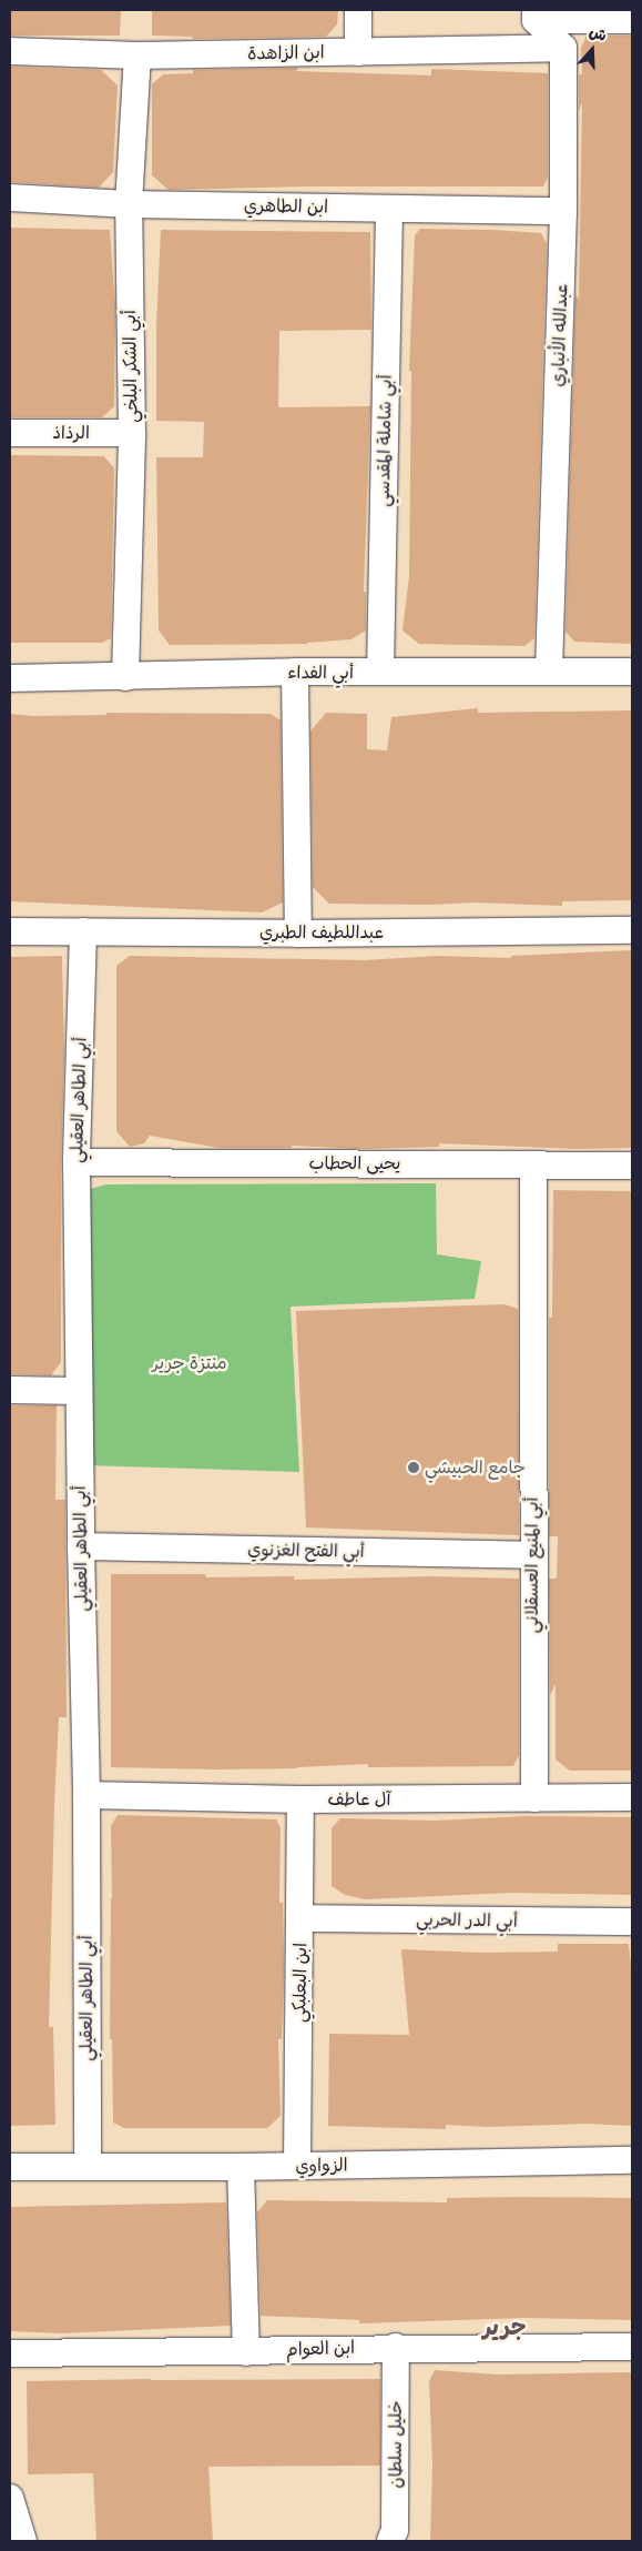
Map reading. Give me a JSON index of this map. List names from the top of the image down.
{
  "streets": {
    "street": [
      "ابن الزاهدة",
      "ابن الطاهري",
      "عبدالله الأنباري",
      "أبي الشكر البلخي",
      "الرذاذ",
      "أبي شاملة المقدسي",
      "أبي الفداء",
      "عبداللطيف الطبري",
      "أبي الطاهر العقيلي",
      "يحيى الحطاب",
      "أبي الفتح الغزنوي",
      "أبي المنيع العسقلاني",
      "آل عاطف",
      "أبي الدر الحربي",
      "ابن البعلبكي",
      "الزواوي",
      "ابن العوام",
      "خليل سلطان"
    ]
  },
  "crossings": [
    ["ابن الزاهدة", "عبدالله الأنباري"],
    ["ابن الزاهدة", "أبي الشكر البلخي"],
    ["ابن الطاهري", "عبدالله الأنباري"],
    ["ابن الطاهري", "أبي الشكر البلخي"],
    ["ابن الطاهري", "أبي شاملة المقدسي"],
    ["عبدالله الأنباري", "أبي الفداء"],
    ["أبي الشكر البلخي", "الرذاذ"],
    ["أبي الشكر البلخي", "أبي الفداء"],
    ["أبي شاملة المقدسي", "أبي الفداء"],
    ["عبداللطيف الطبري", "أبي الطاهر العقيلي"],
    ["أبي الطاهر العقيلي", "يحيى الحطاب"],
    ["أبي الطاهر العقيلي", "أبي الفتح الغزنوي"],
    ["أبي الطاهر العقيلي", "آل عاطف"],
    ["أبي الطاهر العقيلي", "الزواوي"],
    ["يحيى الحطاب", "أبي المنيع العسقلاني"],
    ["أبي الفتح الغزنوي", "أبي المنيع العسقلاني"],
    ["أبي المنيع العسقلاني", "آل عاطف"],
    ["آل عاطف", "ابن البعلبكي"],
    ["أبي الدر الحربي", "ابن البعلبكي"],
    ["ابن البعلبكي", "الزواوي"],
    ["ابن العوام", "خليل سلطان"]
  ],
  "districts": ["جرير"],
  "parks": ["منتزة جرير"],
  "places": ["جامع الحبيشي"],
  "north": "top"
}
